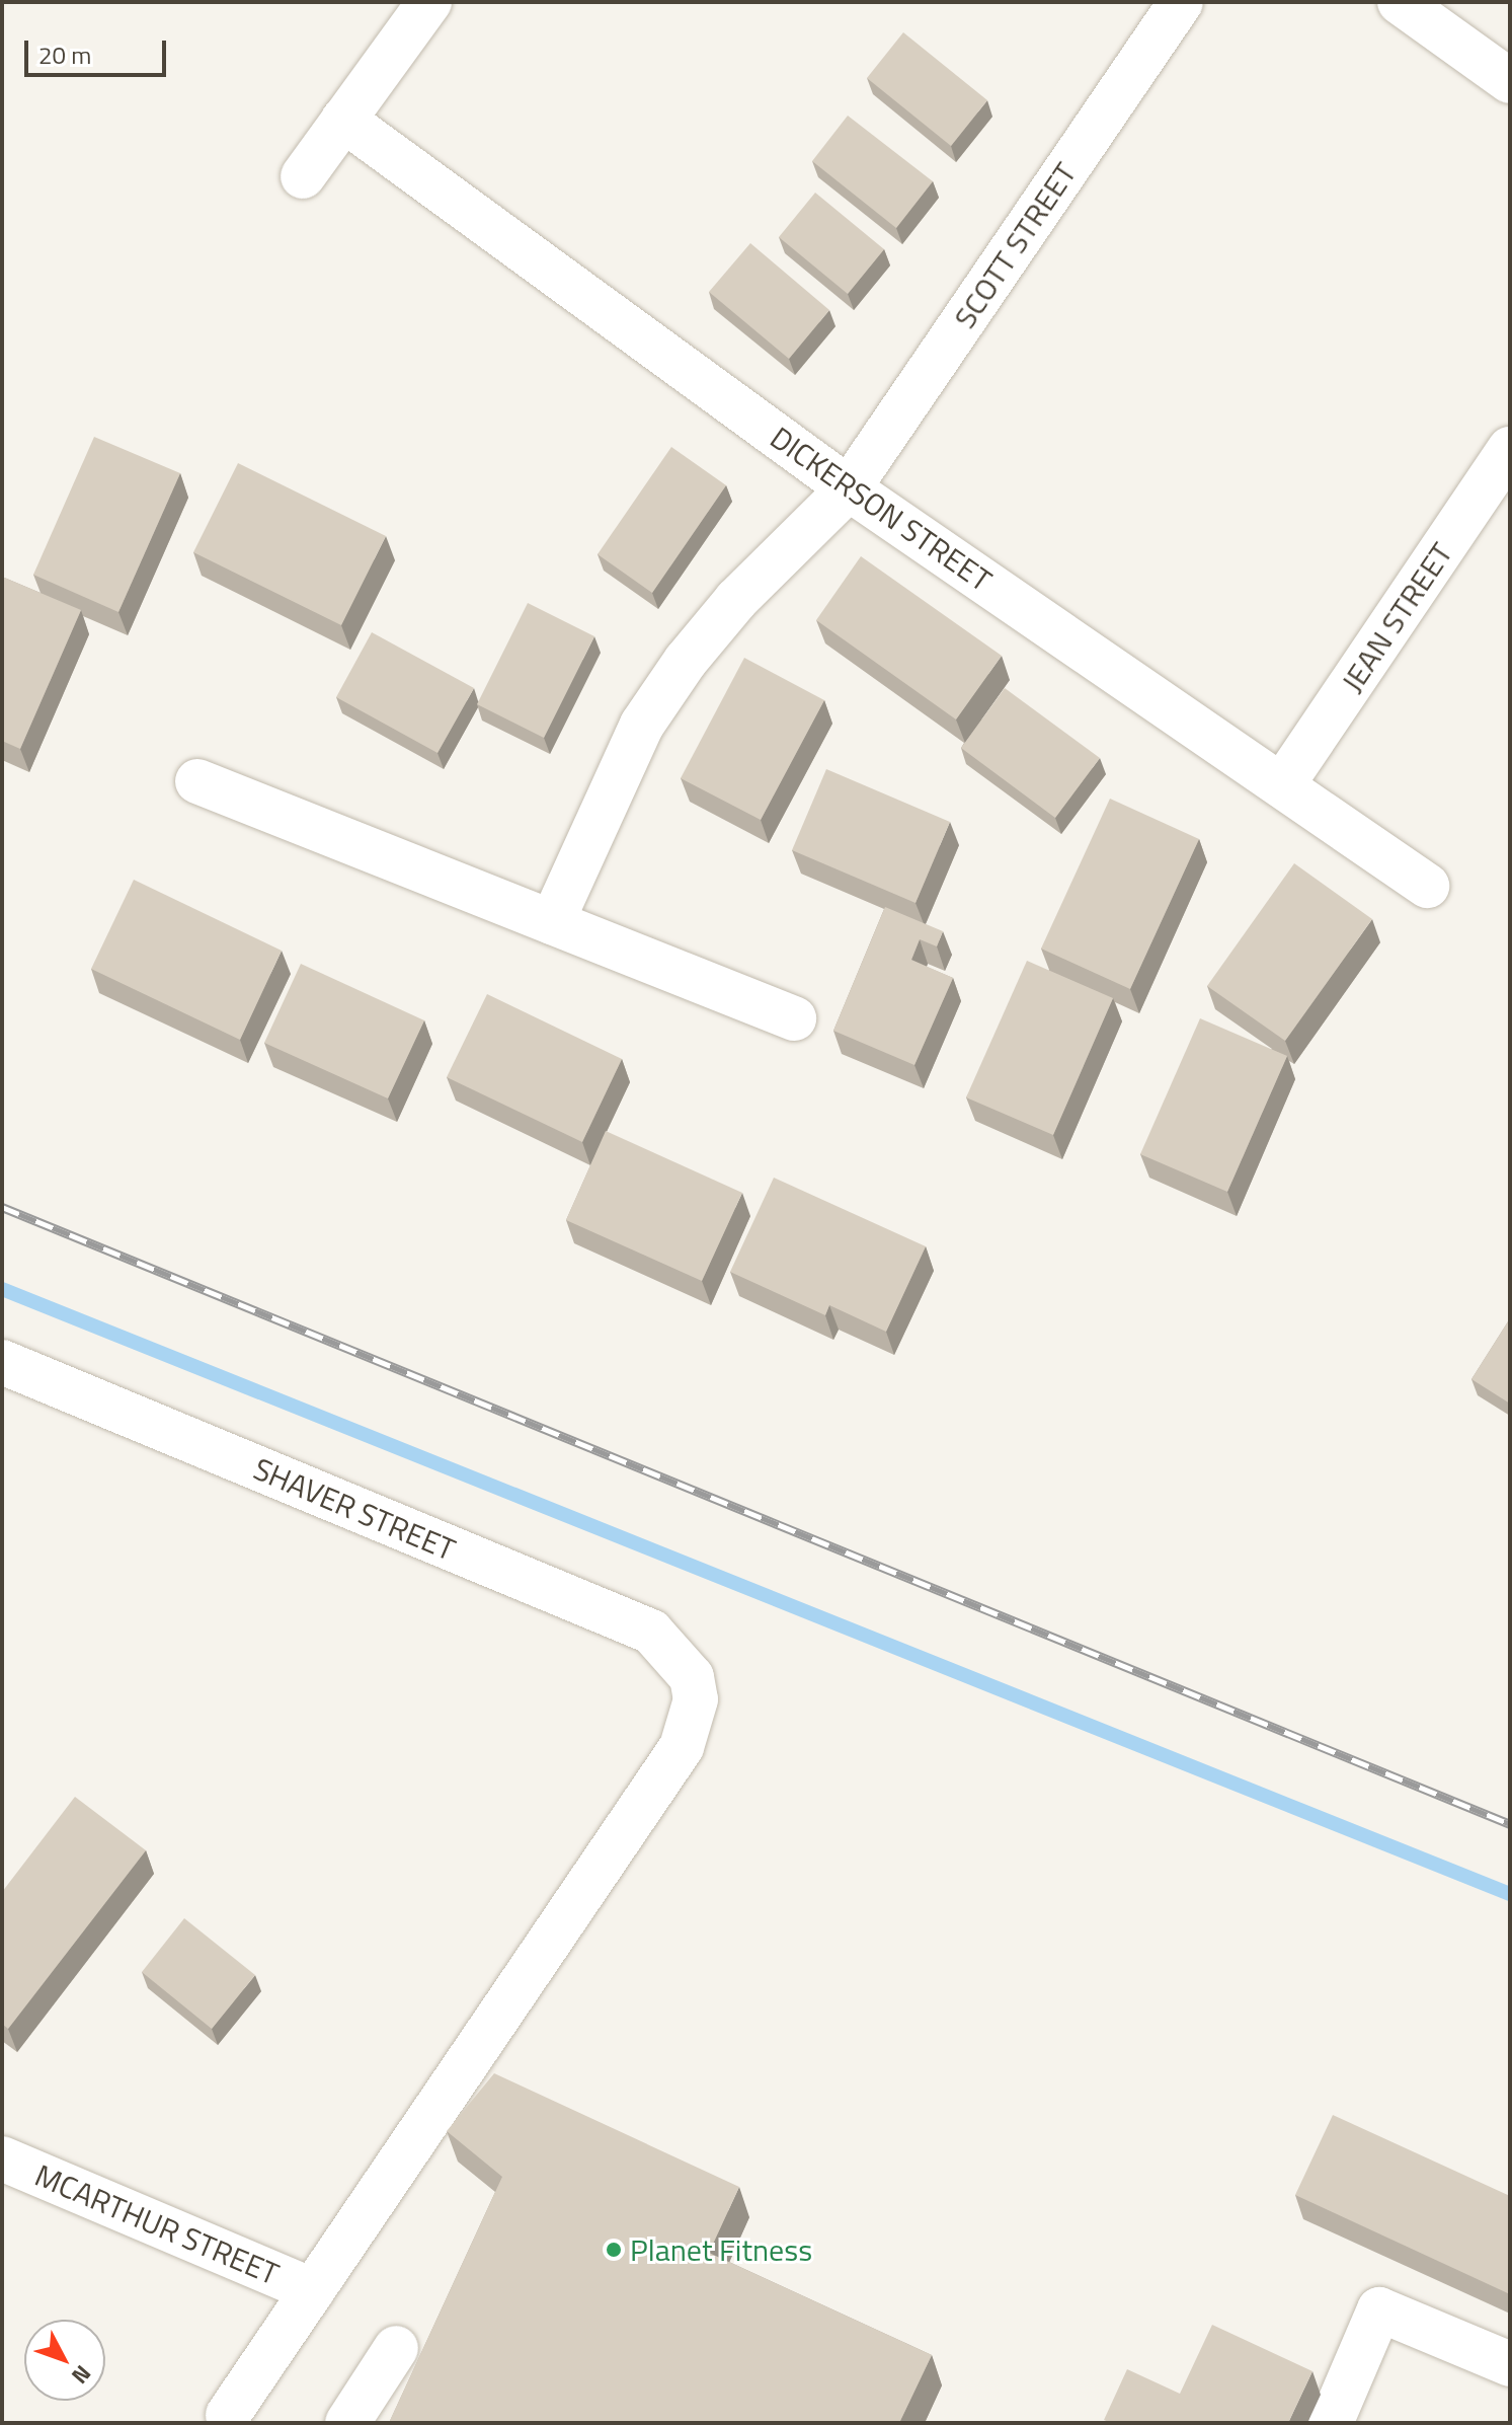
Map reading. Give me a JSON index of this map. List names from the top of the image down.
{
  "streets": {
    "street": [
      "SCOTT STREET",
      "DICKERSON STREET",
      "JEAN STREET",
      "SHAVER STREET",
      "MCARTHUR STREET"
    ]
  },
  "crossings": [
    ["SCOTT STREET", "DICKERSON STREET"],
    ["DICKERSON STREET", "JEAN STREET"],
    ["SHAVER STREET", "MCARTHUR STREET"]
  ],
  "places": ["Planet Fitness"],
  "scale_bar": "20 m",
  "north": "bottom right"
}
